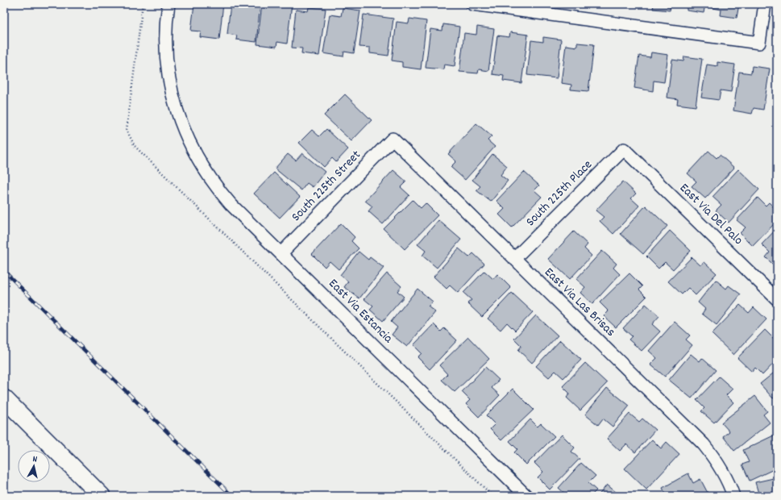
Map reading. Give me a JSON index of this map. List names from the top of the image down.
{
  "streets": {
    "street": [
      "South 225th Street",
      "South 225th Place",
      "East Via Del Palo",
      "East Via Las Brisas",
      "East Via Estancia"
    ]
  },
  "crossings": [
    ["South 225th Street", "East Via Las Brisas"],
    ["South 225th Street", "East Via Estancia"],
    ["South 225th Place", "East Via Del Palo"],
    ["South 225th Place", "East Via Las Brisas"]
  ],
  "north": "top"
}
